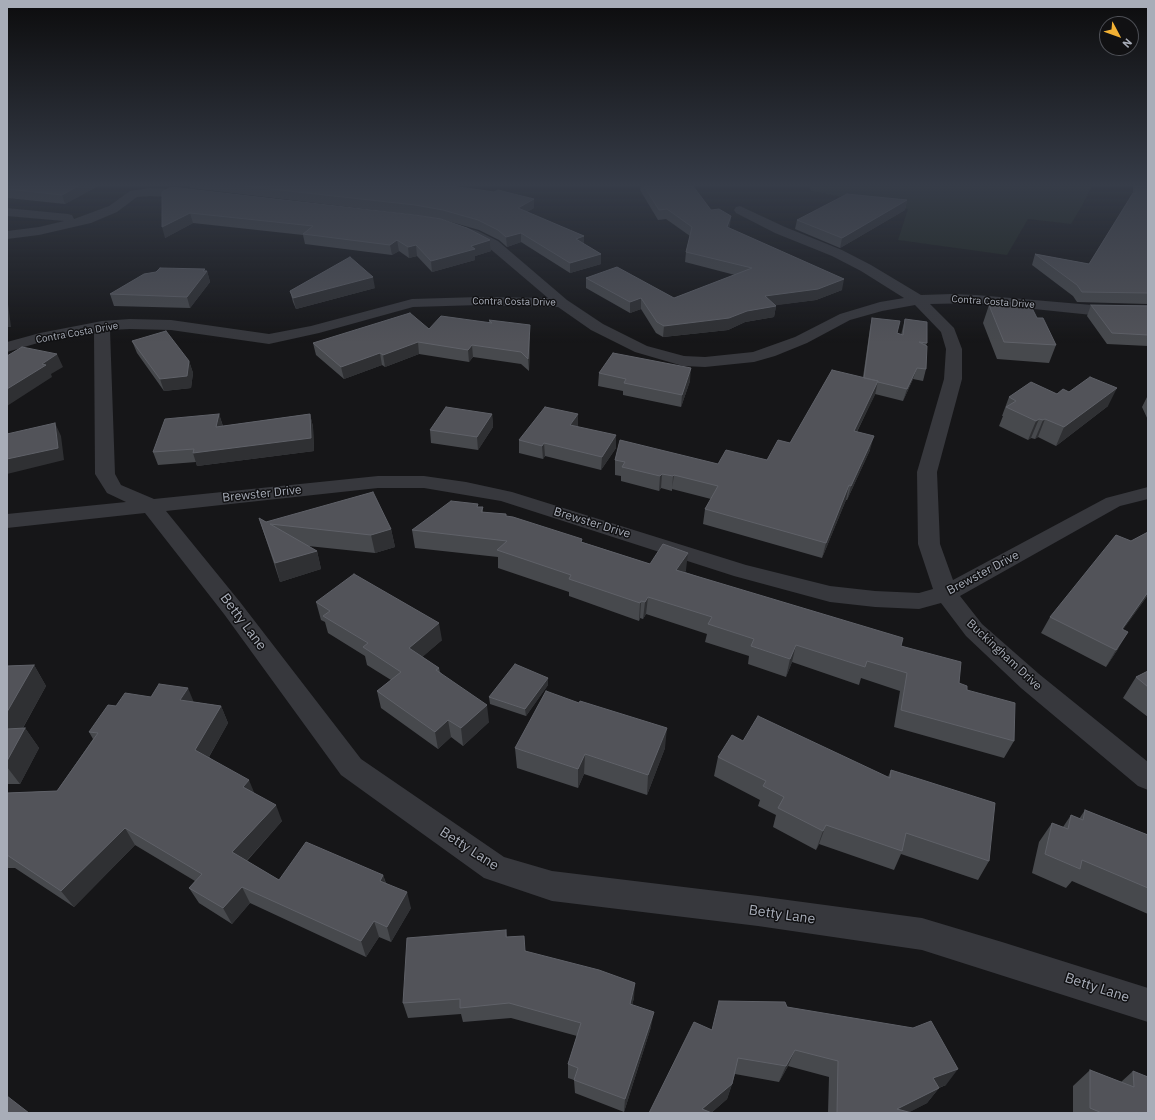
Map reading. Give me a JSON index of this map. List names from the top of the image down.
{
  "streets": {
    "street": [
      "Contra Costa Drive",
      "Brewster Drive",
      "Betty Lane",
      "Buckingham Drive"
    ]
  },
  "crossings": [
    ["Contra Costa Drive", "Betty Lane"],
    ["Contra Costa Drive", "Buckingham Drive"],
    ["Brewster Drive", "Betty Lane"],
    ["Brewster Drive", "Buckingham Drive"]
  ],
  "north": "bottom right"
}
